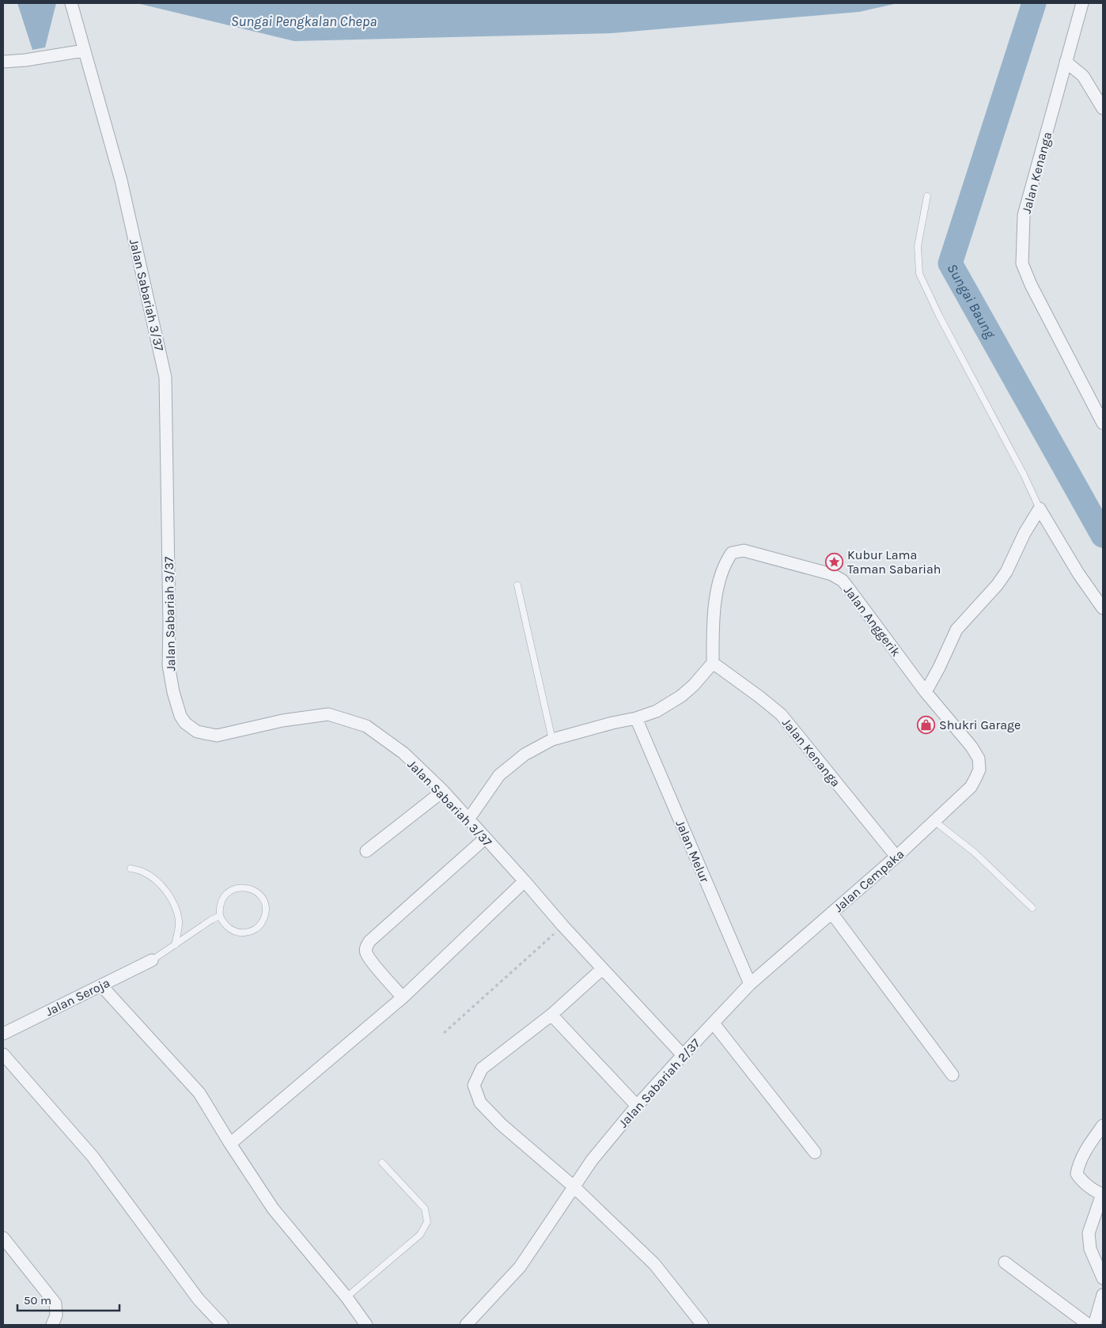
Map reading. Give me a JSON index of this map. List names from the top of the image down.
{
  "streets": {
    "street": [
      "Jalan Kenanga",
      "Jalan Sabariah 3/37",
      "Jalan Anggerik",
      "Jalan Melur",
      "Jalan Cempaka",
      "Jalan Seroja",
      "Jalan Sabariah 2/37"
    ]
  },
  "crossings": [
    ["Jalan Kenanga", "Jalan Anggerik"],
    ["Jalan Kenanga", "Jalan Cempaka"],
    ["Jalan Sabariah 3/37", "Jalan Sabariah 2/37"],
    ["Jalan Anggerik", "Jalan Cempaka"],
    ["Jalan Melur", "Jalan Cempaka"],
    ["Jalan Melur", "Jalan Sabariah 2/37"],
    ["Jalan Cempaka", "Jalan Sabariah 2/37"]
  ],
  "water": ["Sungai Pengkalan Chepa", "Sungai Baung"],
  "places": {
    "place": ["Kubur Lama Taman Sabariah"],
    "shop": ["Shukri Garage"]
  },
  "scale_bar": "50 m"
}
